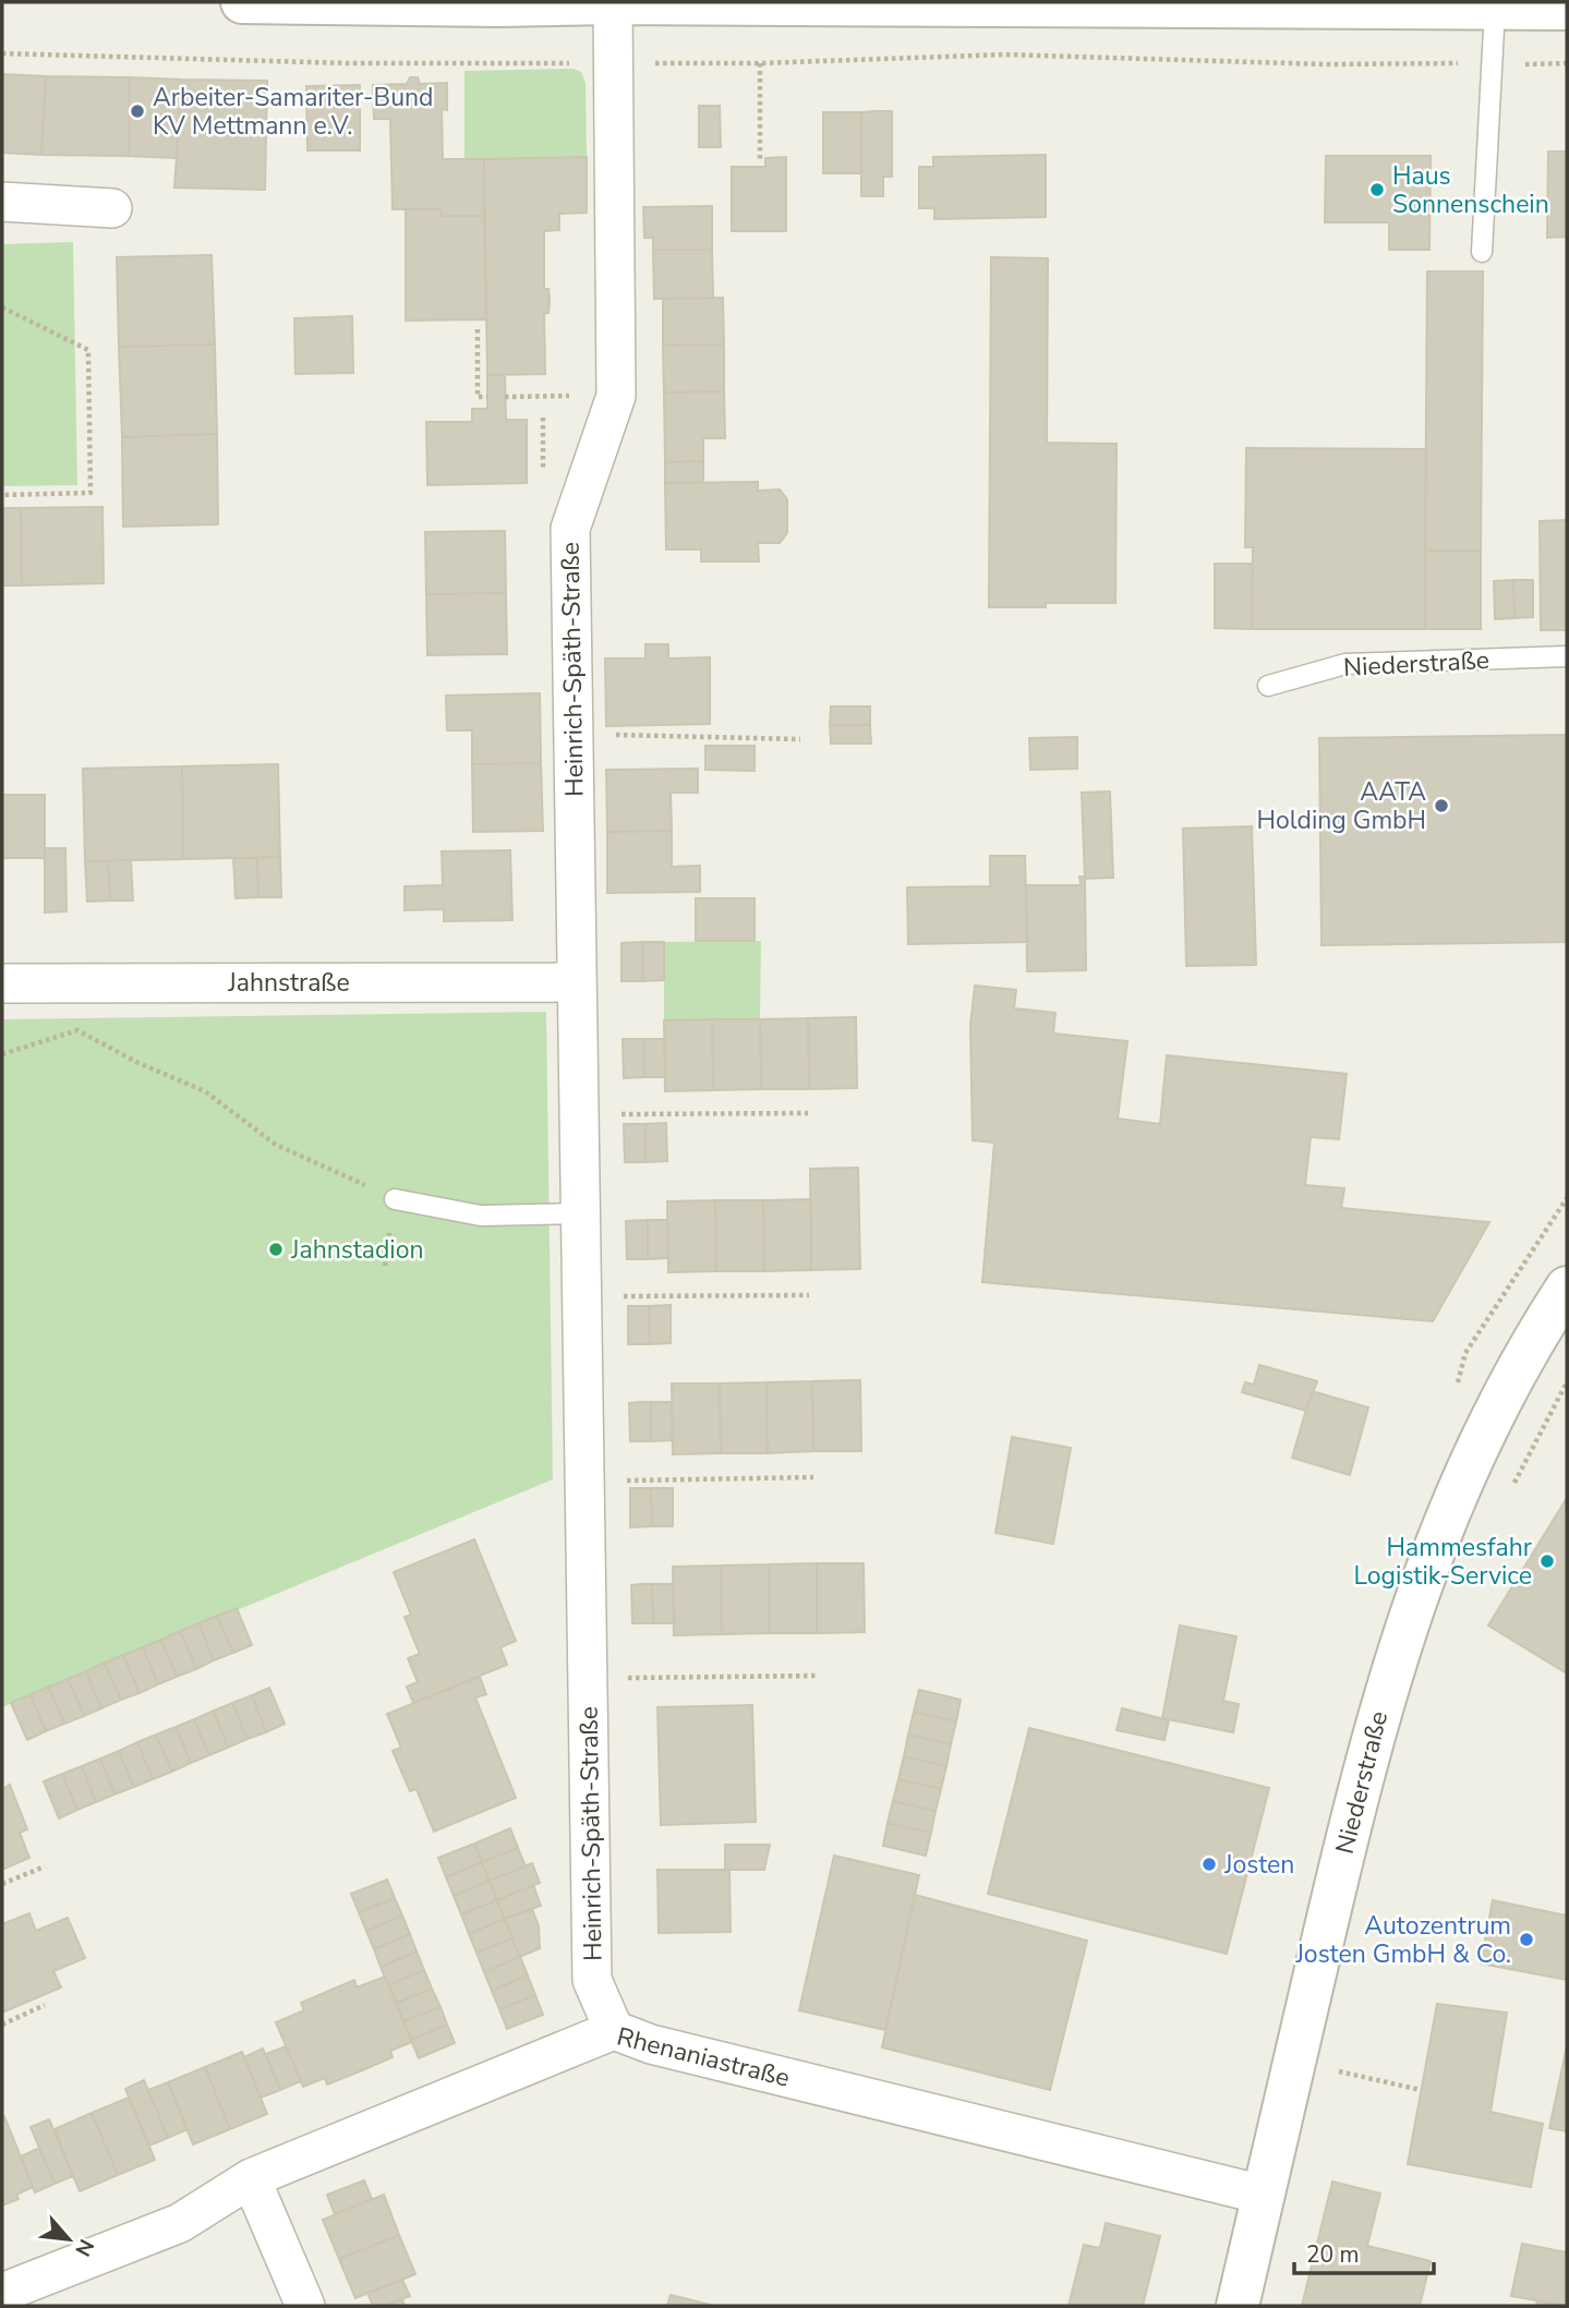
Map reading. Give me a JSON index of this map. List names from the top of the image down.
{
  "streets": {
    "street": [
      "Niederstraße",
      "Heinrich-Späth-Straße",
      "Jahnstraße",
      "Rhenaniastraße"
    ]
  },
  "crossings": [
    ["Niederstraße", "Rhenaniastraße"],
    ["Heinrich-Späth-Straße", "Jahnstraße"],
    ["Heinrich-Späth-Straße", "Rhenaniastraße"]
  ],
  "places": [
    "Arbeiter-Samariter-Bund KV Mettmann e.V.",
    "Haus Sonnenschein",
    "AATA Holding GmbH",
    "Jahnstadion",
    "Hammesfahr Logistik-Service",
    "Josten",
    "Autozentrum Josten GmbH & Co."
  ],
  "scale_bar": "20 m",
  "north": "bottom right"
}
